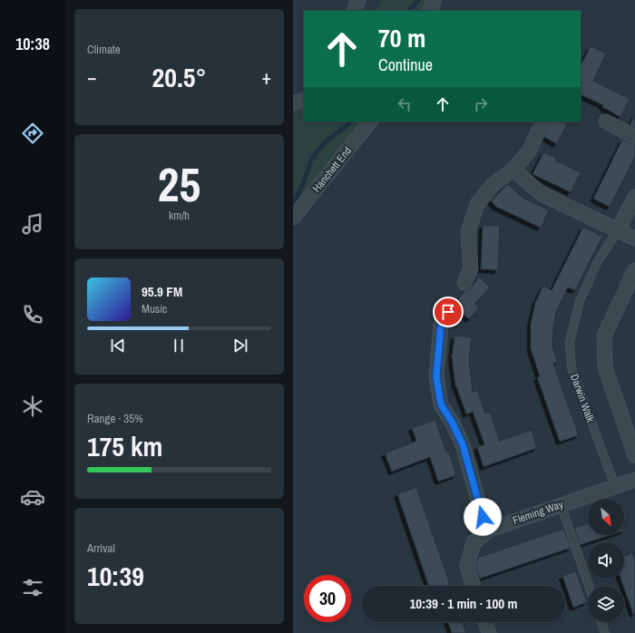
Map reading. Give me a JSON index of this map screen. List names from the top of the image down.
{
  "streets": {
    "street": ["Hanchett End", "Fleming Way"],
    "lane": ["Darwin Walk"]
  },
  "crossings": [
    ["Darwin Walk", "Fleming Way"]
  ],
  "north": "bottom right",
  "page": {
    "tabs": "10:38",
    "tile": [
      "Climate",
      ["25", "km/h"],
      ["Range · 35%", "175 km"],
      ["Arrival", "10:39"]
    ],
    "turn": ["70 m", "Continue"],
    "heat": ["−", "20.5°", "+"],
    "song": ["95.9 FM", "Music"],
    "limit": "30",
    "trip": "10:39 · 1 min · 100 m"
  }
}
